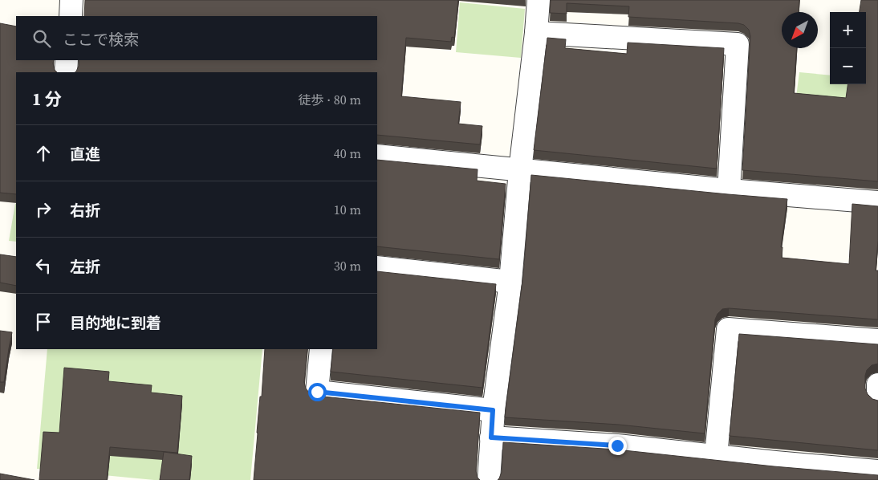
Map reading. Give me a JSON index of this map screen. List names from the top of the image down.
{
  "north": "bottom left",
  "page": {
    "map_buttons": ["+", "−"],
    "search": "ここで検索",
    "heading": ["1 分", "徒歩 · 80 m"],
    "list": [
      ["直進", "40 m"],
      ["右折", "10 m"],
      ["左折", "30 m"],
      "目的地に到着"
    ]
  }
}
